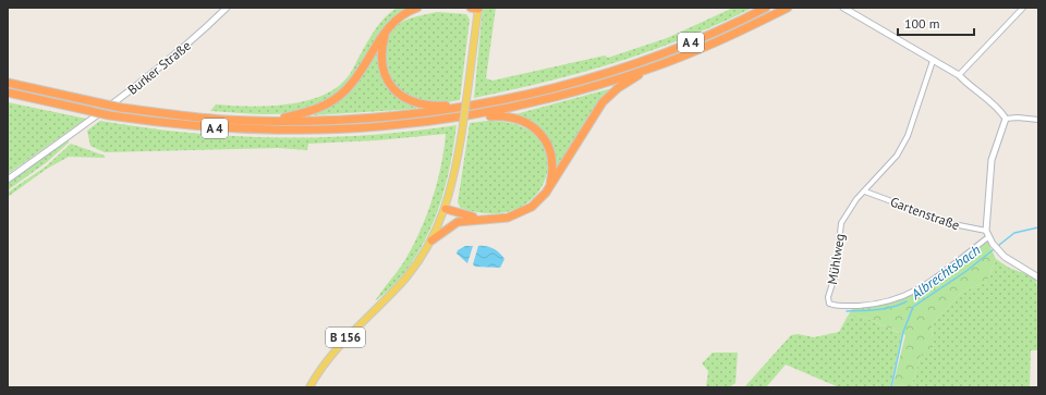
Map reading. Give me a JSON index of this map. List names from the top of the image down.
{
  "streets": {
    "highway": ["A 4"],
    "main road": ["B 156"],
    "street": ["Burker Straße", "Gartenstraße", "Mühlweg"]
  },
  "water": ["Albrechtsbach"],
  "scale_bar": "100 m"
}
